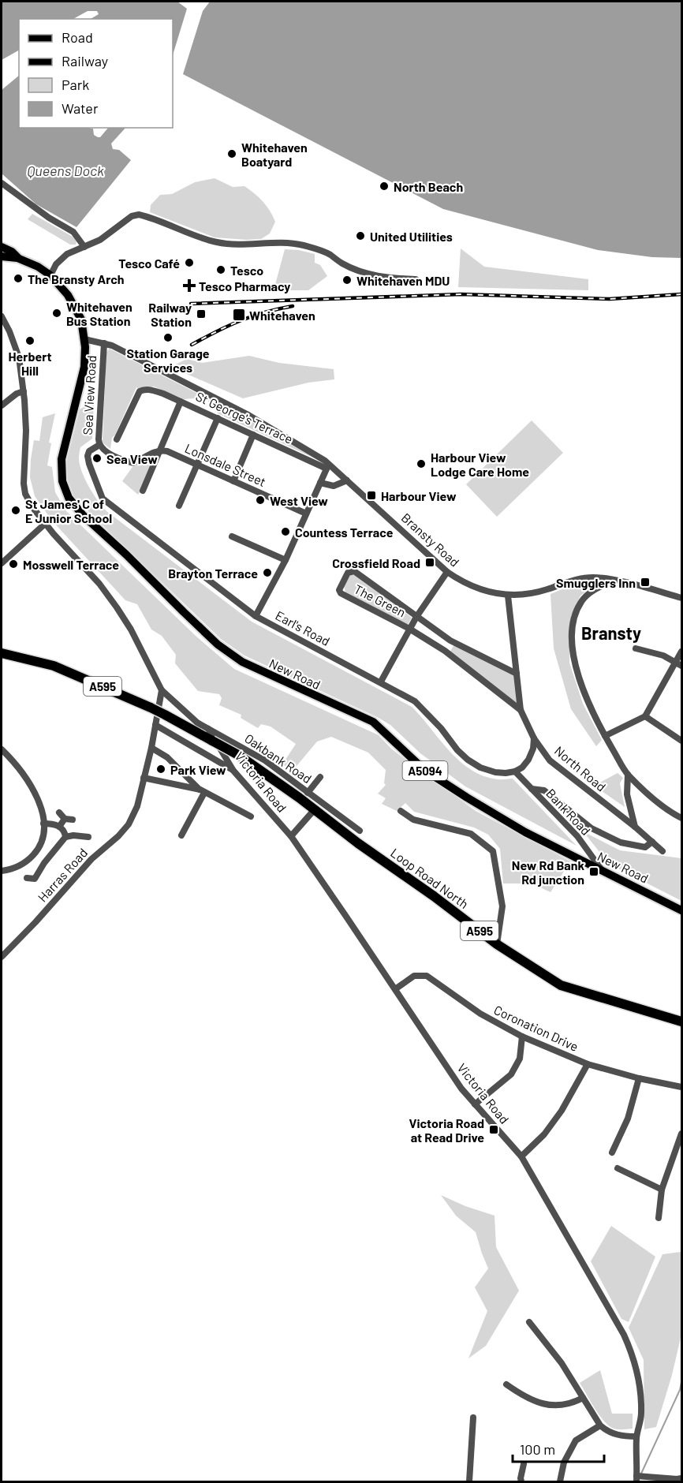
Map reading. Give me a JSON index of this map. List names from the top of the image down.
{
  "streets": {
    "highway": ["A595", "Loop Road North"],
    "main road": ["New Road", "A5094"],
    "street": [
      "Sea View Road",
      "St George's Terrace",
      "Lonsdale Street",
      "Bransty Road",
      "The Green",
      "Earl's Road",
      "Oakbank Road",
      "North Road",
      "Victoria Road",
      "Bank Road",
      "Harras Road",
      "Coronation Drive"
    ]
  },
  "crossings": [
    ["Sea View Road", "Lonsdale Street"],
    ["Sea View Road", "Bransty Road"],
    ["Sea View Road", "Earl's Road"],
    ["St George's Terrace", "Bransty Road"],
    ["Bransty Road", "New Road"],
    ["Bransty Road", "North Road"],
    ["Bransty Road", "A5094"],
    ["The Green", "North Road"],
    ["Earl's Road", "Bank Road"],
    ["New Road", "A5094"],
    ["New Road", "Bank Road"],
    ["A595", "Oakbank Road"],
    ["A595", "Loop Road North"],
    ["Oakbank Road", "Victoria Road"],
    ["Oakbank Road", "Loop Road North"],
    ["Victoria Road", "Coronation Drive"]
  ],
  "districts": ["Bransty"],
  "water": ["Queens Dock"],
  "places": {
    "other": [
      "Whitehaven Boatyard",
      "North Beach",
      "United Utilities",
      "Tesco Café",
      "Tesco",
      "The Bransty Arch",
      "Whitehaven MDU",
      "Whitehaven Bus Station",
      "Station Garage Services",
      "Herbert Hill",
      "Sea View",
      "Harbour View Lodge Care Home",
      "West View",
      "St James' C of E Junior School",
      "Countess Terrace",
      "Mosswell Terrace",
      "Brayton Terrace",
      "Park View"
    ],
    "health": ["Tesco Pharmacy"],
    "transit": [
      "Railway Station",
      "Whitehaven",
      "Harbour View",
      "Crossfield Road",
      "Smugglers Inn",
      "New Rd Bank Rd junction",
      "Victoria Road at Read Drive"
    ]
  },
  "legend": [
    "Road",
    "Railway",
    "Park",
    "Water"
  ],
  "scale_bar": "100 m"
}
